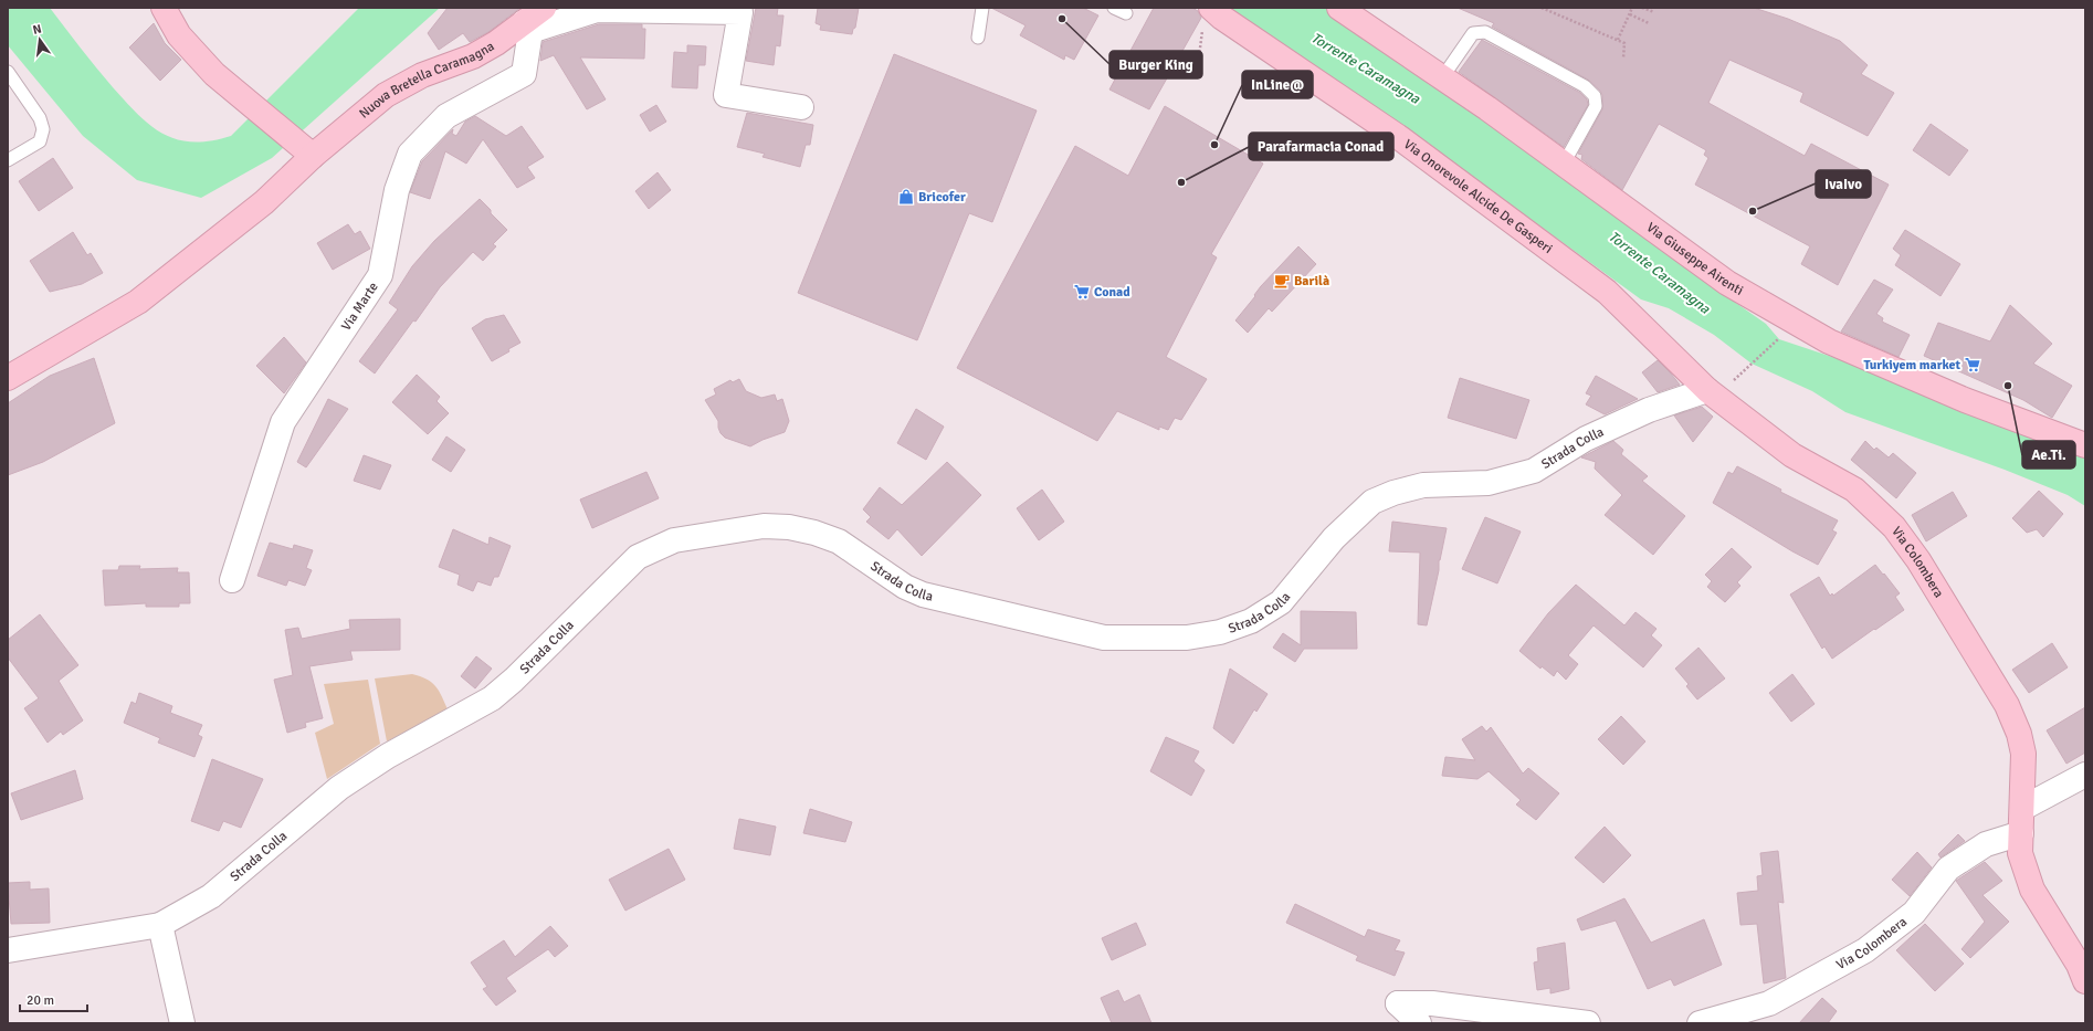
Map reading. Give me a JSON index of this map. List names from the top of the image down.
{
  "streets": {
    "main road": [
      "Nuova Bretella Caramagna",
      "Via Onorevole Alcide De Gasperi",
      "Via Giuseppe Airenti",
      "Via Colombera"
    ],
    "street": ["Via Marte", "Strada Colla"]
  },
  "crossings": [
    ["Nuova Bretella Caramagna", "Via Marte"],
    ["Via Onorevole Alcide De Gasperi", "Strada Colla"],
    ["Via Onorevole Alcide De Gasperi", "Via Colombera"],
    ["Strada Colla", "Via Colombera"]
  ],
  "water": ["Torrente Caramagna"],
  "places": {
    "other": [
      "Burger King",
      "InLine@",
      "Parafarmacia Conad",
      "IvaIvo",
      "Ae.Ti."
    ],
    "shop": ["Bricofer"],
    "cafe": ["Barilà"],
    "supermarket": ["Conad", "Turkiyem market"]
  },
  "scale_bar": "20 m",
  "north": "top"
}
